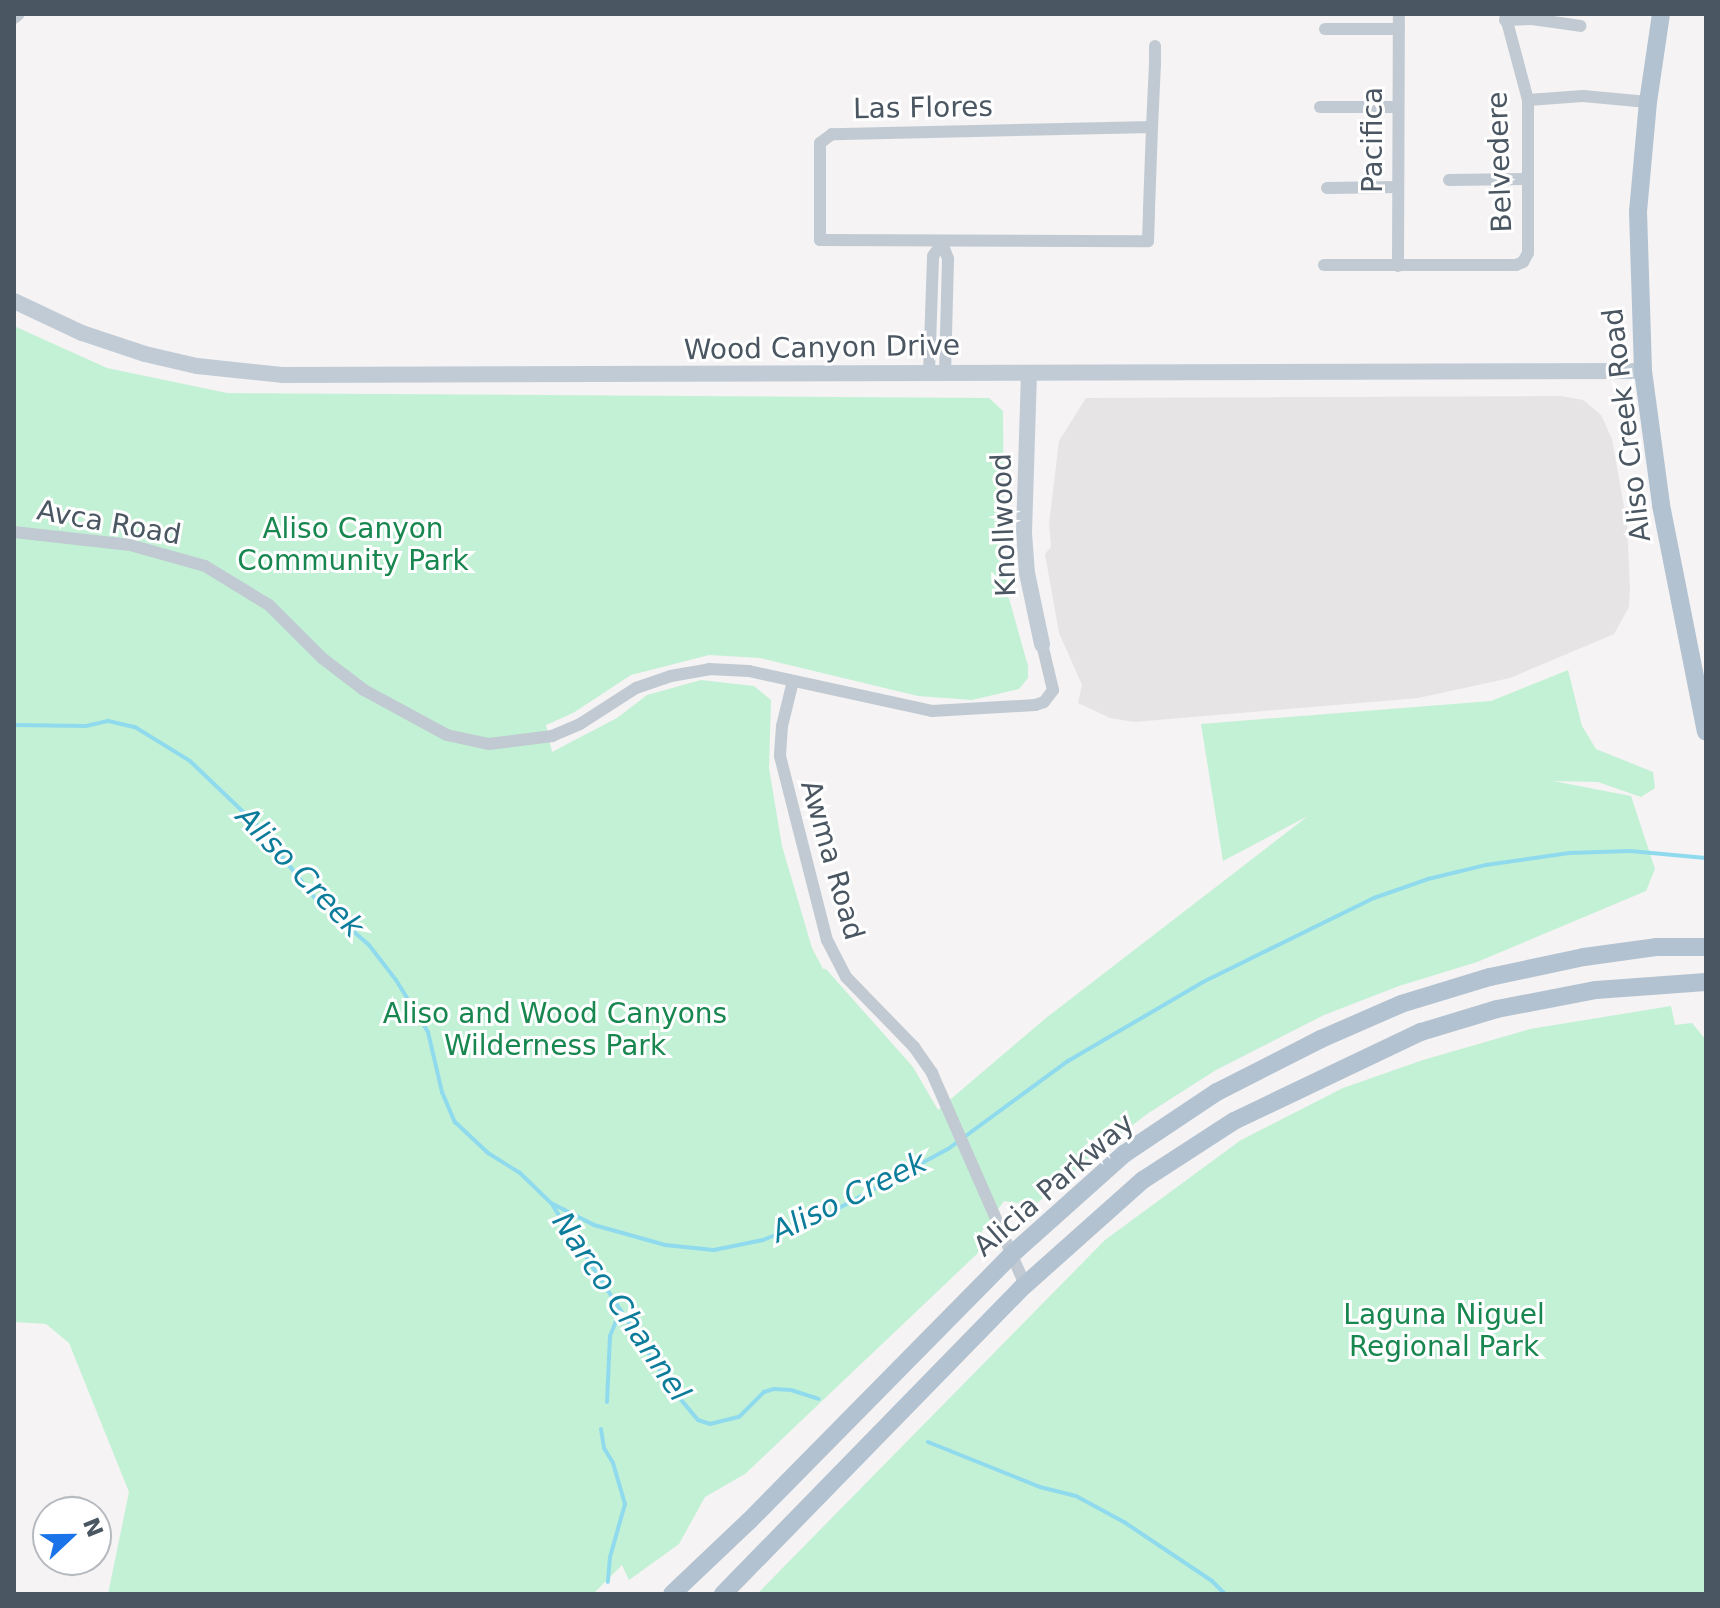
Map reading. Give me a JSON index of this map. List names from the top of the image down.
{
  "streets": {
    "main road": [
      "Wood Canyon Drive",
      "Aliso Creek Road",
      "Knollwood",
      "Alicia Parkway"
    ],
    "street": [
      "Las Flores",
      "Pacifica",
      "Belvedere",
      "Avca Road",
      "Awma Road"
    ]
  },
  "crossings": [
    ["Pacifica", "Belvedere"],
    ["Wood Canyon Drive", "Aliso Creek Road"],
    ["Wood Canyon Drive", "Knollwood"],
    ["Avca Road", "Knollwood"],
    ["Avca Road", "Awma Road"],
    ["Knollwood", "Awma Road"],
    ["Awma Road", "Alicia Parkway"]
  ],
  "water": ["Aliso Creek", "Narco Channel"],
  "parks": ["Aliso Canyon Community Park", "Aliso and Wood Canyons Wilderness Park", "Laguna Niguel Regional Park"],
  "north": "right"
}
